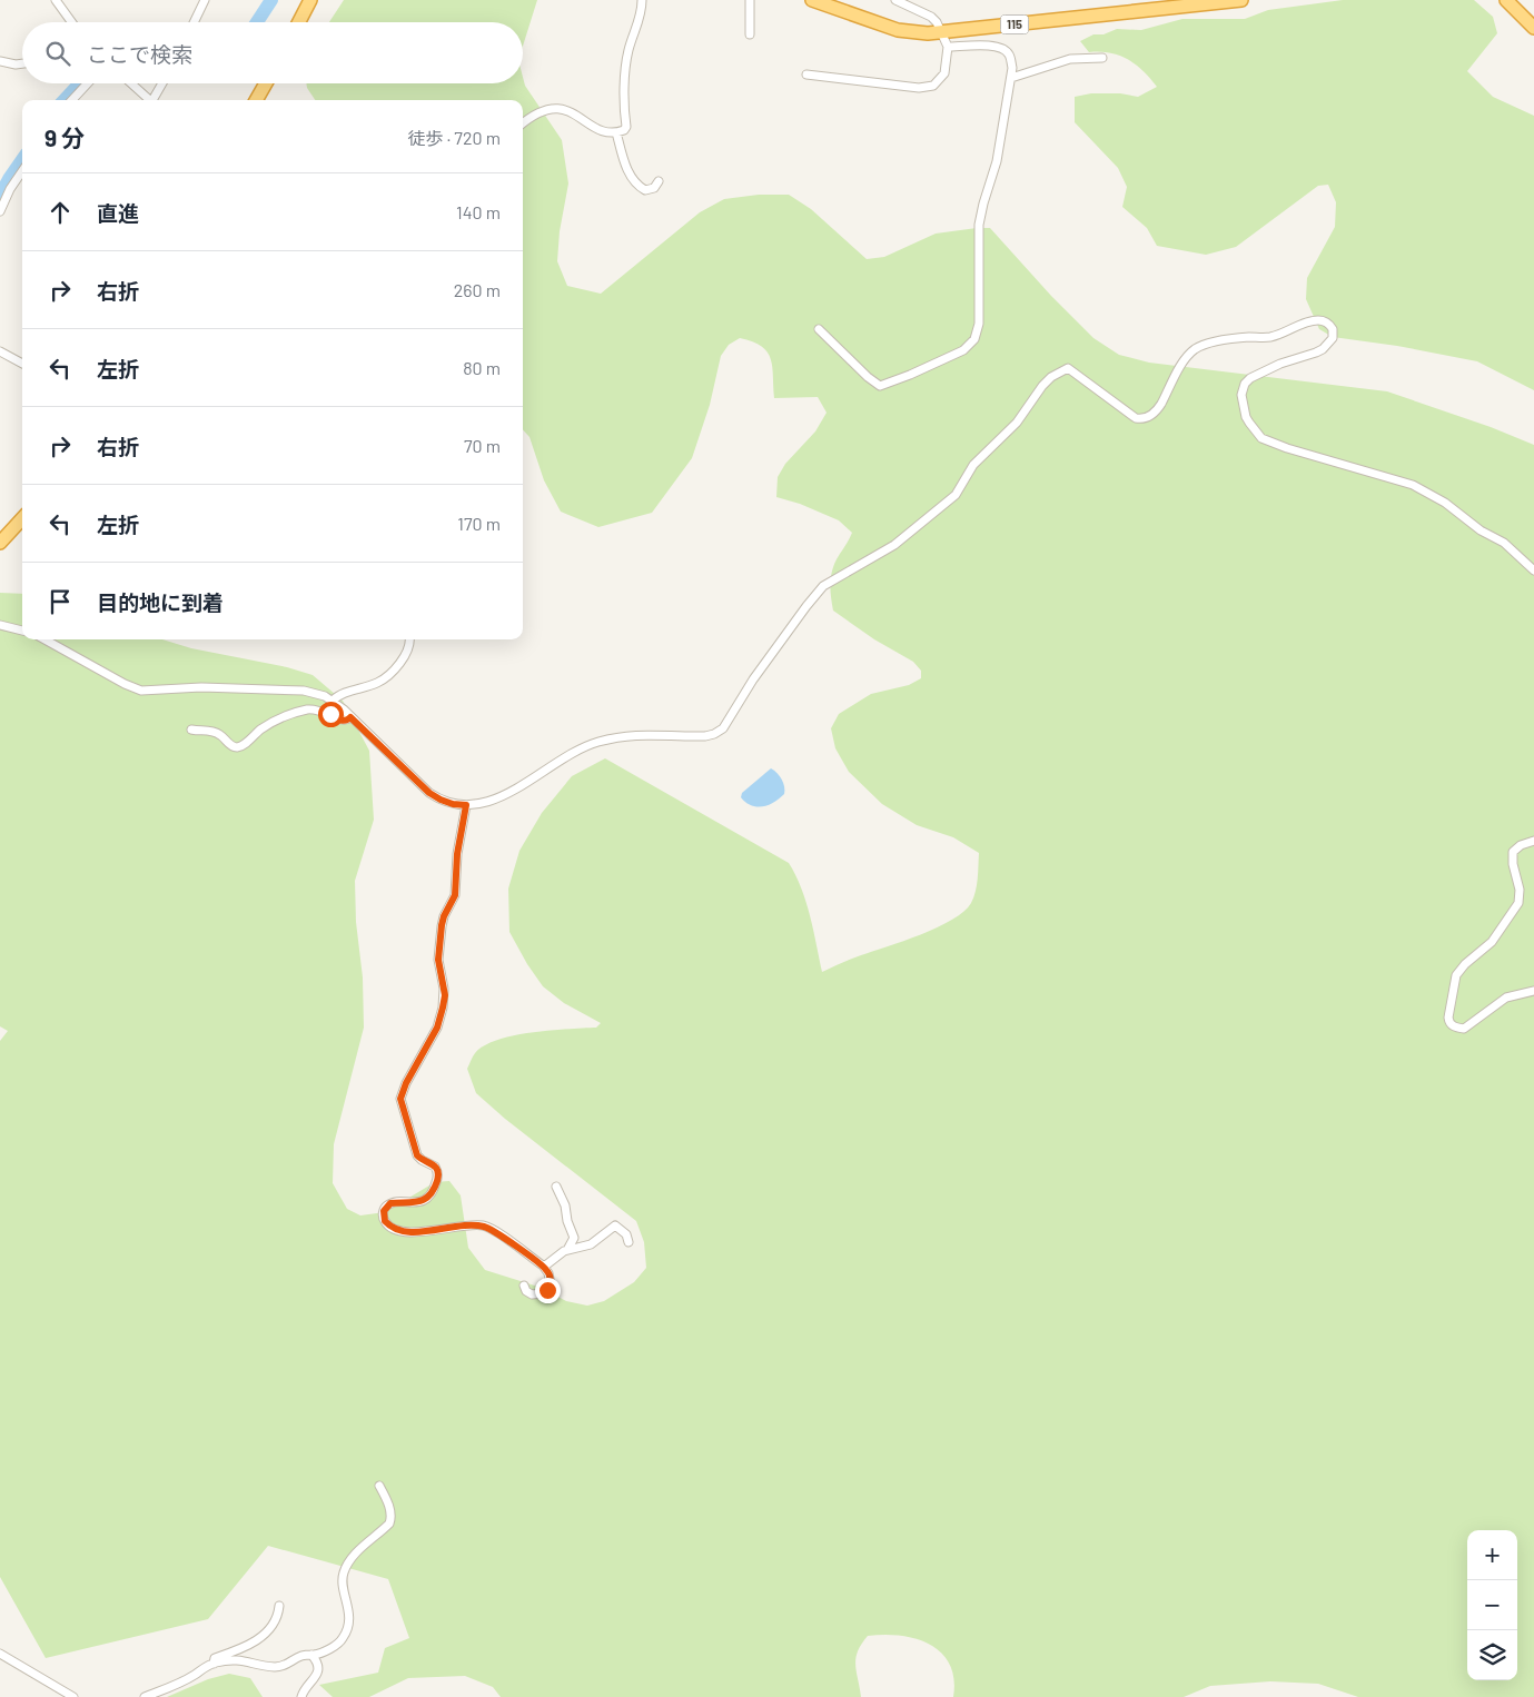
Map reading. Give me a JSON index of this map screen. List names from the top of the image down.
{
  "streets": {
    "highway": ["115"]
  },
  "page": {
    "search": "ここで検索",
    "heading": ["9 分", "徒歩 · 720 m"],
    "list": [
      ["直進", "140 m"],
      ["右折", "260 m"],
      ["左折", "80 m"],
      ["右折", "70 m"],
      ["左折", "170 m"],
      "目的地に到着"
    ],
    "map_buttons": ["+", "−"]
  }
}
